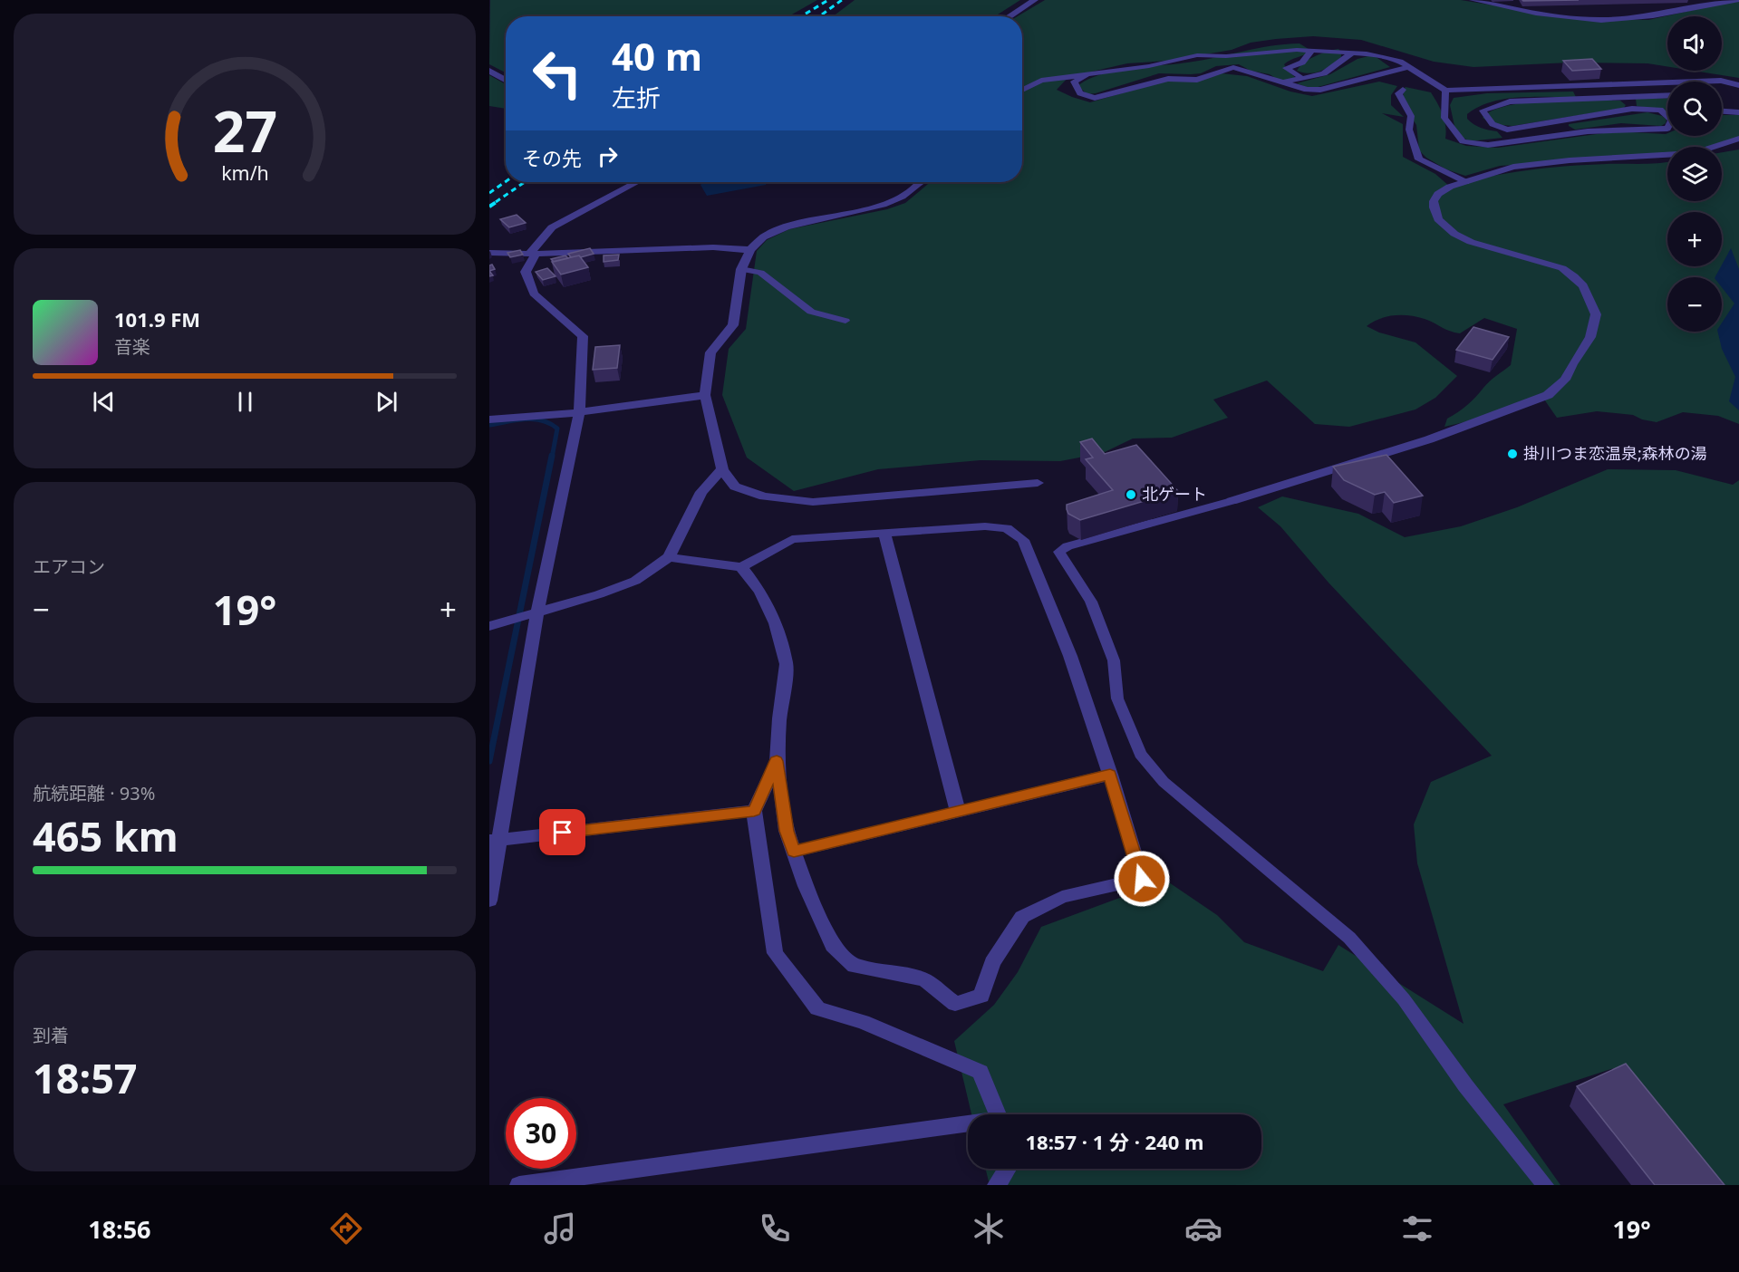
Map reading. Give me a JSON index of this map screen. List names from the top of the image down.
{
  "places": ["掛川つま恋温泉;森林の湯", "北ゲート"],
  "page": {
    "map_buttons": ["+", "−"],
    "turn": ["40 m", "左折"],
    "then": "その先",
    "song": ["101.9 FM", "音楽"],
    "tile": [
      "エアコン",
      ["航続距離 · 93%", "465 km"],
      ["到着", "18:57"]
    ],
    "heat": ["−", "19°", "+"],
    "limit": "30",
    "trip": "18:57 · 1 分 · 240 m",
    "tabs": ["18:56", "19°"],
    "gauge": ["27", "km/h"]
  }
}
